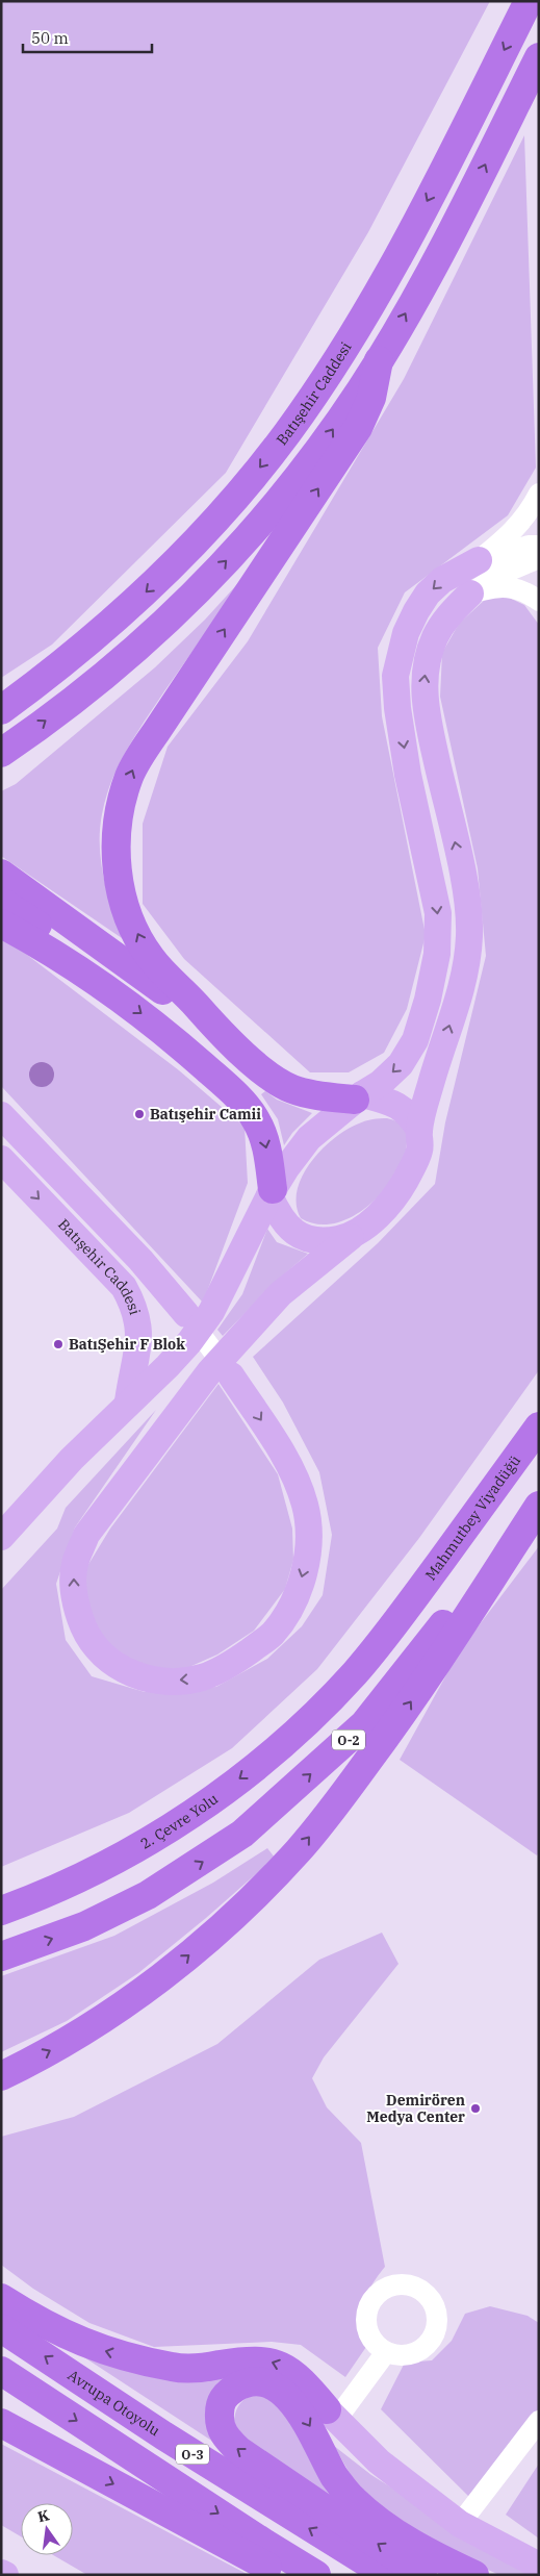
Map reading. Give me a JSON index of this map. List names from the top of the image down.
{
  "streets": {
    "highway": [
      "Batışehir Caddesi",
      "Mahmutbey Viyadüğü",
      "O-2",
      "2. Çevre Yolu",
      "Avrupa Otoyolu",
      "O-3"
    ]
  },
  "crossings": [
    ["Mahmutbey Viyadüğü", "2. Çevre Yolu"]
  ],
  "places": ["Batışehir Camii", "BatıŞehir F Blok", "Demirören Medya Center"],
  "scale_bar": "50 m",
  "north": "top"
}
